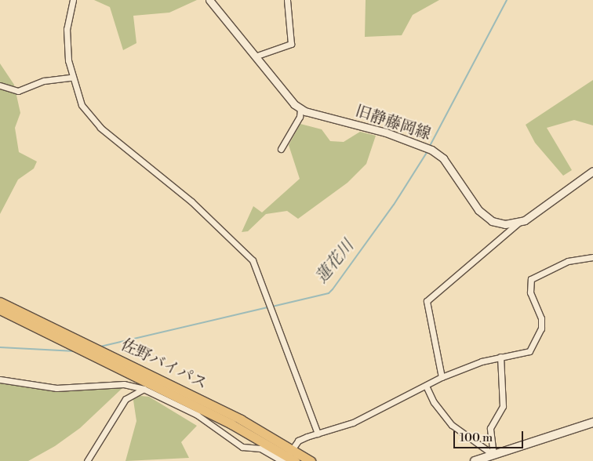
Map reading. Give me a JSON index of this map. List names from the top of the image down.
{
  "streets": {
    "highway": ["佐野バイパス"],
    "street": ["旧静藤岡線"]
  },
  "water": ["蓮花川"],
  "scale_bar": "100 m"
}
